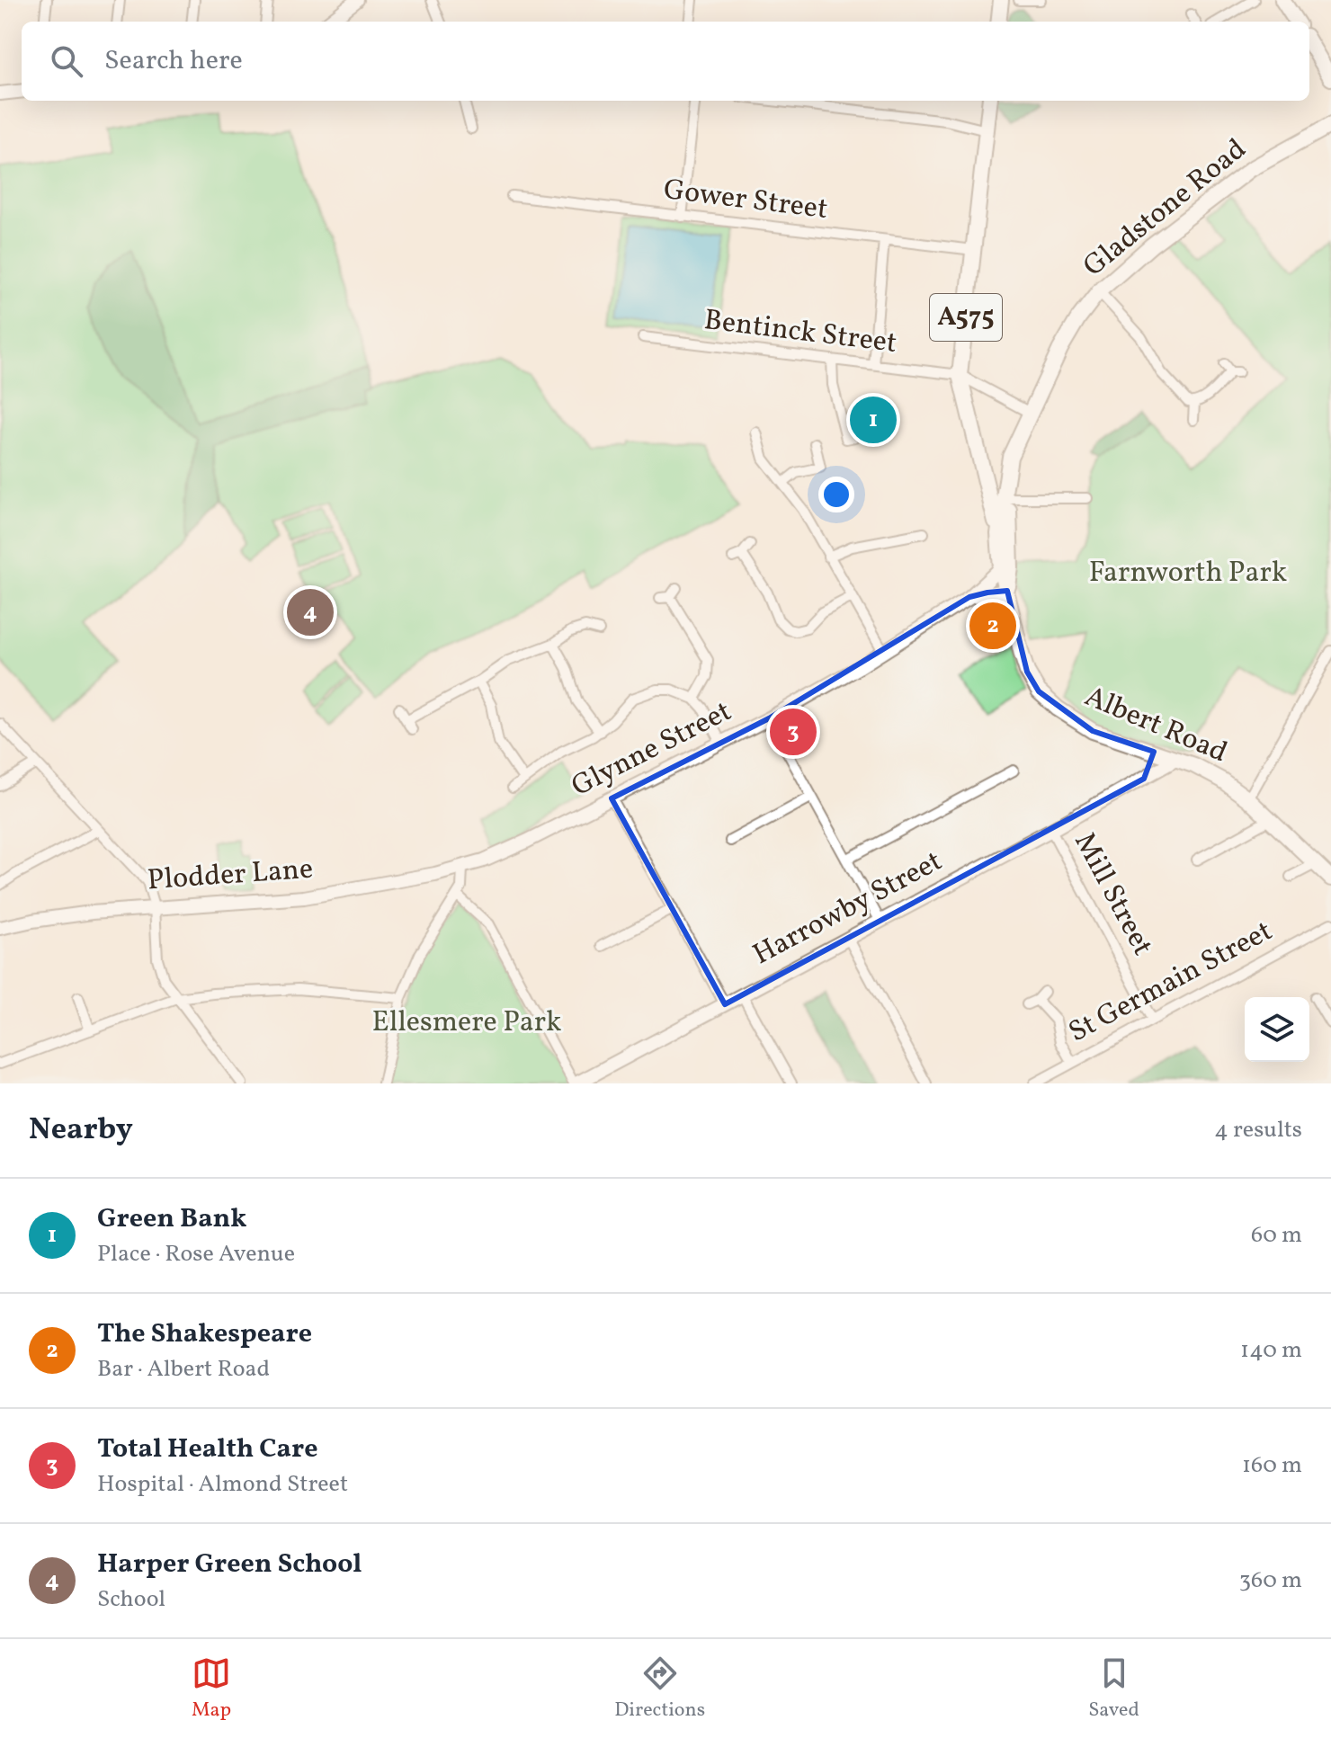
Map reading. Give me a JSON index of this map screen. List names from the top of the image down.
{
  "streets": {
    "main road": [
      "Gladstone Road",
      "A575",
      "Albert Road",
      "Glynne Street",
      "Plodder Lane",
      "Harrowby Street"
    ],
    "street": [
      "Gower Street",
      "Bentinck Street",
      "Mill Street",
      "St Germain Street"
    ]
  },
  "crossings": [
    ["Gower Street", "A575"],
    ["Gladstone Road", "A575"],
    ["Gladstone Road", "Bentinck Street"],
    ["Gladstone Road", "Albert Road"],
    ["Gladstone Road", "Glynne Street"],
    ["A575", "Bentinck Street"],
    ["A575", "Albert Road"],
    ["A575", "Glynne Street"],
    ["Albert Road", "Glynne Street"],
    ["Albert Road", "Harrowby Street"],
    ["Glynne Street", "Plodder Lane"],
    ["Mill Street", "Harrowby Street"],
    ["Mill Street", "St Germain Street"]
  ],
  "parks": ["Farnworth Park", "Ellesmere Park"],
  "page": {
    "search": "Search here",
    "pins": [
      "1",
      "4",
      "2",
      "3"
    ],
    "heading": ["Nearby", "4 results"],
    "list": [
      {
        "mark": "1",
        "name": "Green Bank",
        "note": "Place · Rose Avenue",
        "value": "60 m"
      },
      {
        "mark": "2",
        "name": "The Shakespeare",
        "note": "Bar · Albert Road",
        "value": "140 m"
      },
      {
        "mark": "3",
        "name": "Total Health Care",
        "note": "Hospital · Almond Street",
        "value": "160 m"
      },
      {
        "mark": "4",
        "name": "Harper Green School",
        "note": "School",
        "value": "360 m"
      }
    ],
    "nav": ["Map", "Directions", "Saved"]
  }
}
